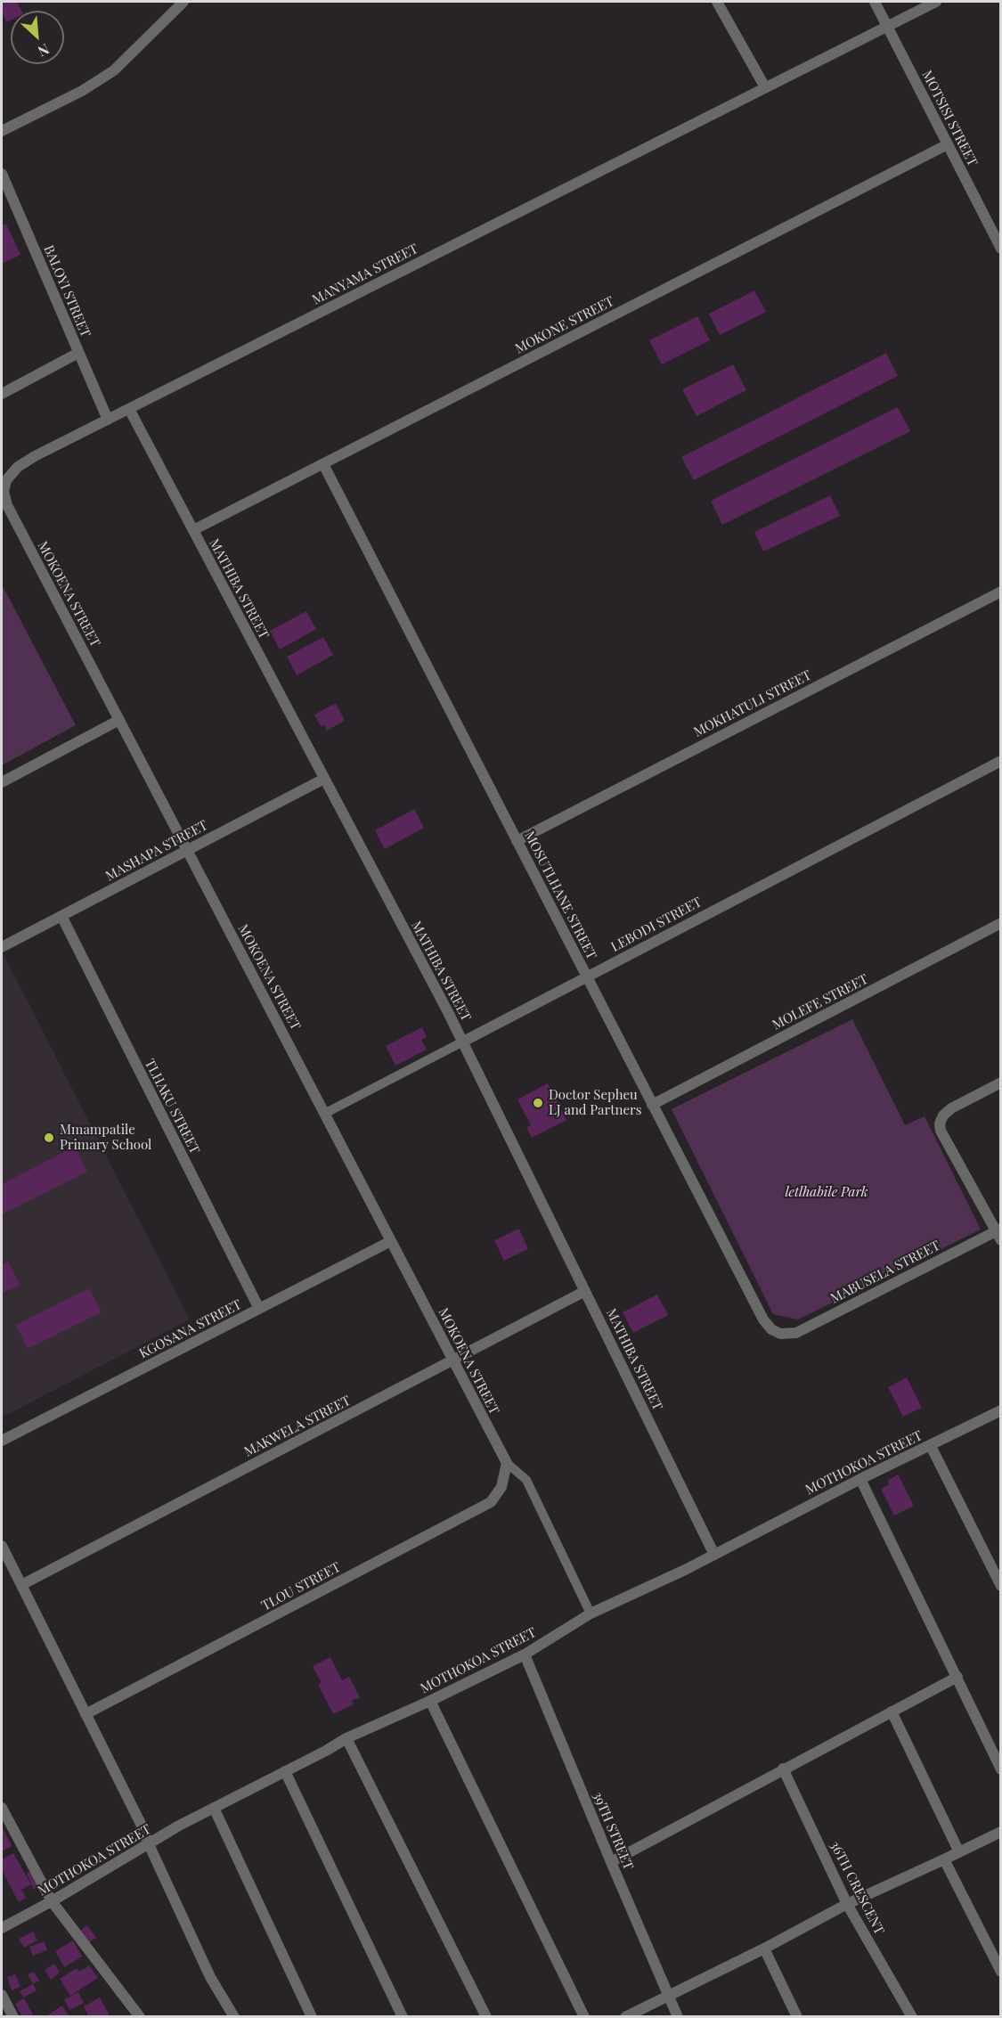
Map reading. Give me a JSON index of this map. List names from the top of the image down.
{
  "streets": {
    "street": [
      "MOTSISI STREET",
      "MANYAMA STREET",
      "BALOYI STREET",
      "MOKONE STREET",
      "MATHIBA STREET",
      "MOKOENA STREET",
      "MOKHATULI STREET",
      "MASHAPA STREET",
      "MOSUTLHANE STREET",
      "LEBODI STREET",
      "MOLEFE STREET",
      "TLHAKU STREET",
      "MABUSELA STREET",
      "KGOSANA STREET",
      "MAKWELA STREET",
      "MOTHOKOA STREET",
      "TLOU STREET",
      "39TH STREET",
      "36TH CRESCENT"
    ]
  },
  "crossings": [
    ["MOTSISI STREET", "MANYAMA STREET"],
    ["MOTSISI STREET", "MOKONE STREET"],
    ["MANYAMA STREET", "BALOYI STREET"],
    ["MANYAMA STREET", "MATHIBA STREET"],
    ["MANYAMA STREET", "MOKOENA STREET"],
    ["MOKONE STREET", "MATHIBA STREET"],
    ["MOKONE STREET", "MOSUTLHANE STREET"],
    ["MATHIBA STREET", "MASHAPA STREET"],
    ["MATHIBA STREET", "LEBODI STREET"],
    ["MATHIBA STREET", "MAKWELA STREET"],
    ["MATHIBA STREET", "MOTHOKOA STREET"],
    ["MOKOENA STREET", "MASHAPA STREET"],
    ["MOKOENA STREET", "LEBODI STREET"],
    ["MOKOENA STREET", "KGOSANA STREET"],
    ["MOKOENA STREET", "MAKWELA STREET"],
    ["MOKOENA STREET", "TLOU STREET"],
    ["MOKHATULI STREET", "MOSUTLHANE STREET"],
    ["MASHAPA STREET", "TLHAKU STREET"],
    ["MOSUTLHANE STREET", "LEBODI STREET"],
    ["MOSUTLHANE STREET", "MOLEFE STREET"],
    ["MOSUTLHANE STREET", "MABUSELA STREET"],
    ["TLHAKU STREET", "KGOSANA STREET"],
    ["MOTHOKOA STREET", "39TH STREET"]
  ],
  "parks": ["letlhabile Park"],
  "places": ["Doctor Sepheu LJ and Partners", "Mmampatile Primary School"],
  "north": "bottom right"
}
